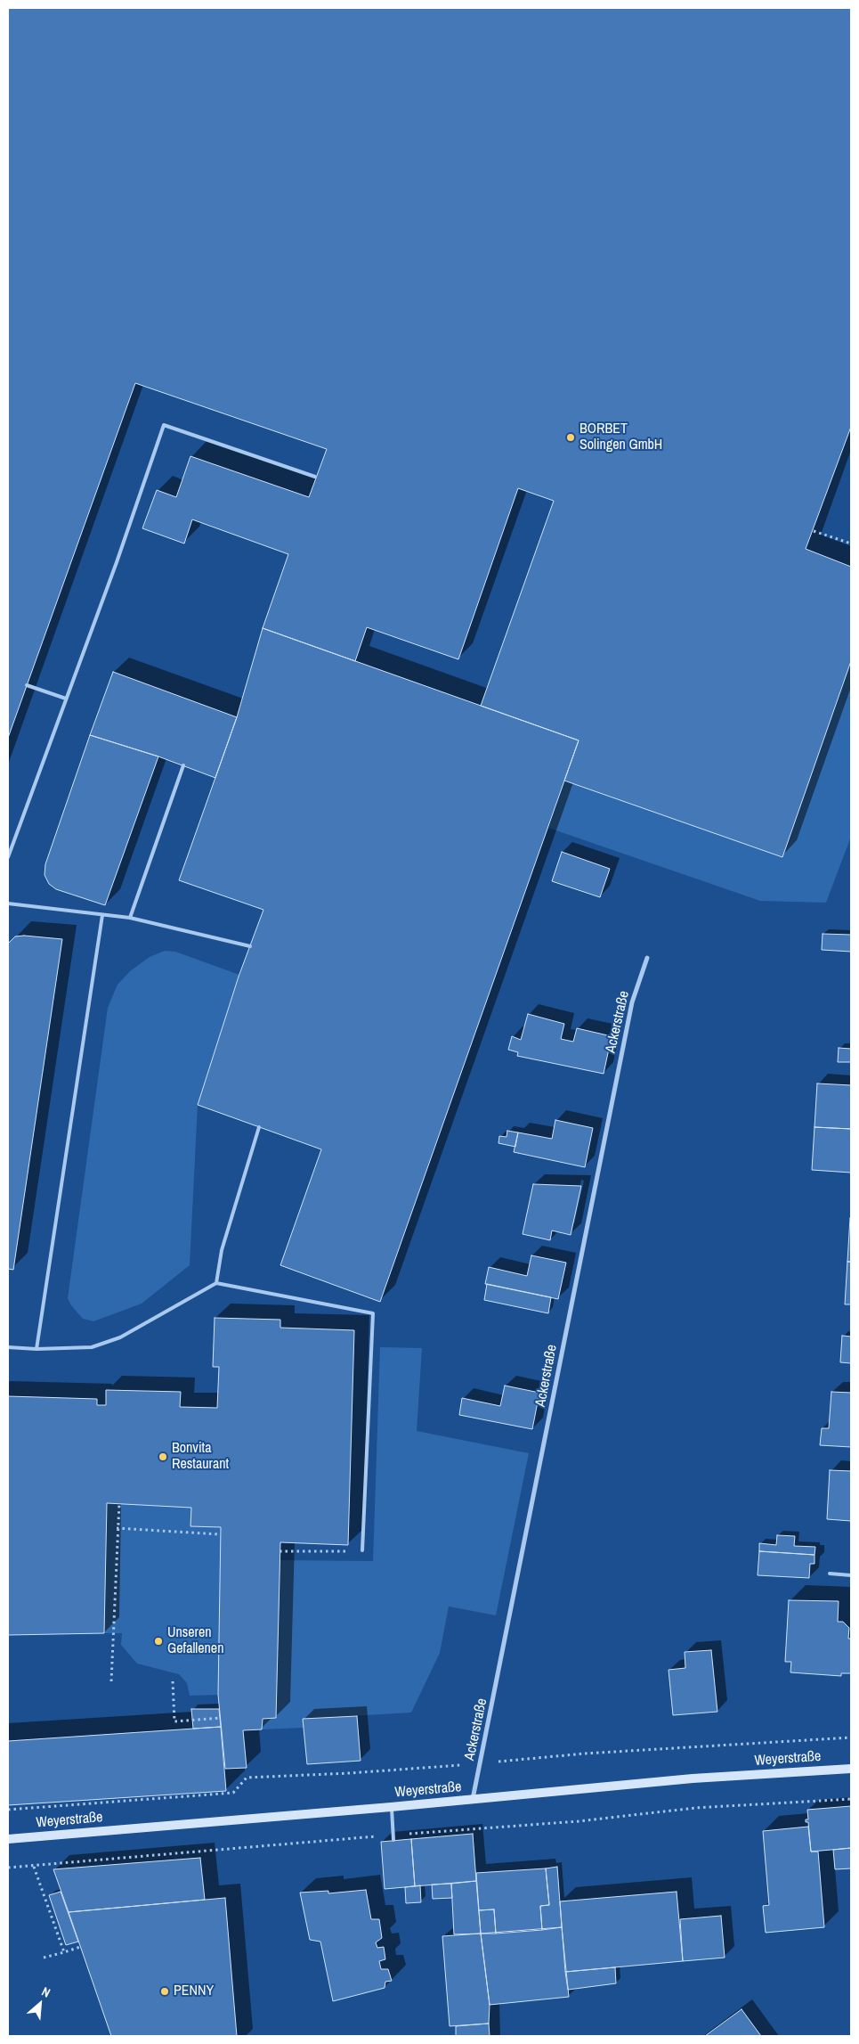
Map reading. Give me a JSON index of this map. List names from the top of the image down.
{
  "streets": {
    "main road": ["Weyerstraße"],
    "street": ["Ackerstraße"]
  },
  "crossings": [
    ["Ackerstraße", "Weyerstraße"]
  ],
  "places": [
    "BORBET Solingen GmbH",
    "Bonvita Restaurant",
    "Unseren Gefallenen",
    "PENNY"
  ],
  "north": "top right"
}
